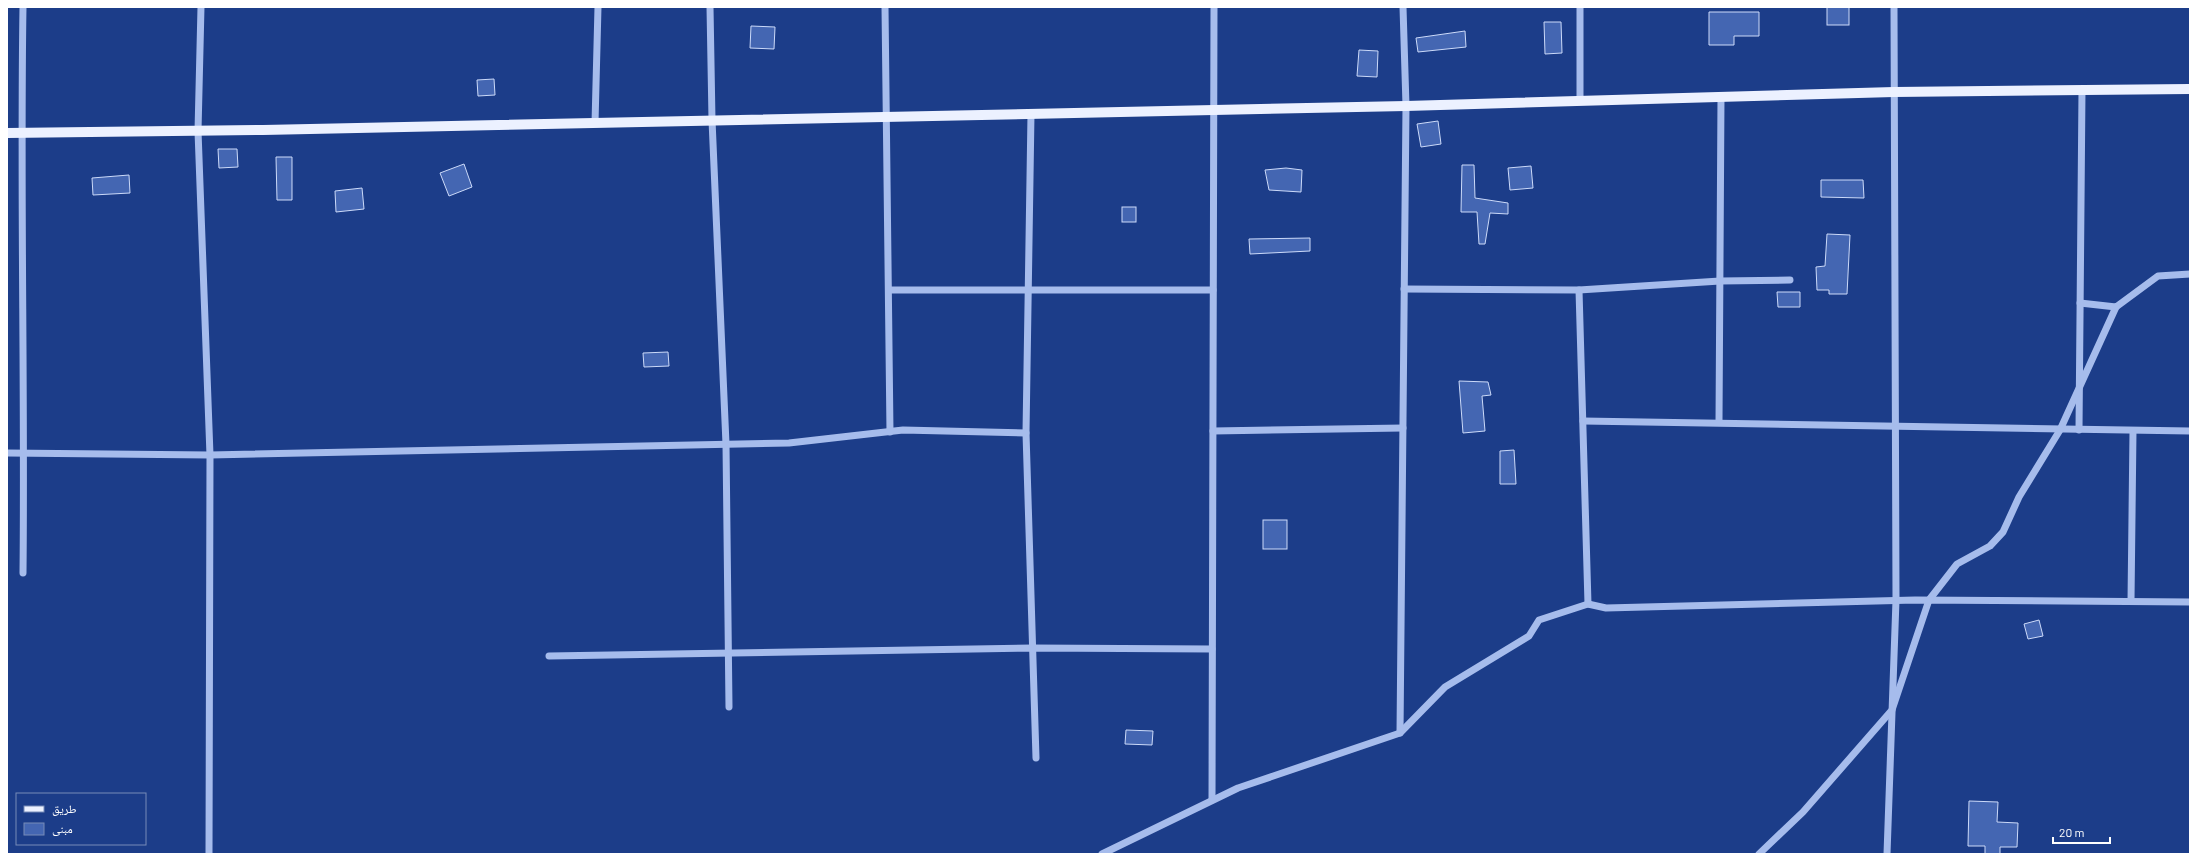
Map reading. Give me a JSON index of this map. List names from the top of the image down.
{
  "legend": ["طريق", "مبنى"],
  "scale_bar": "20 m"
}
